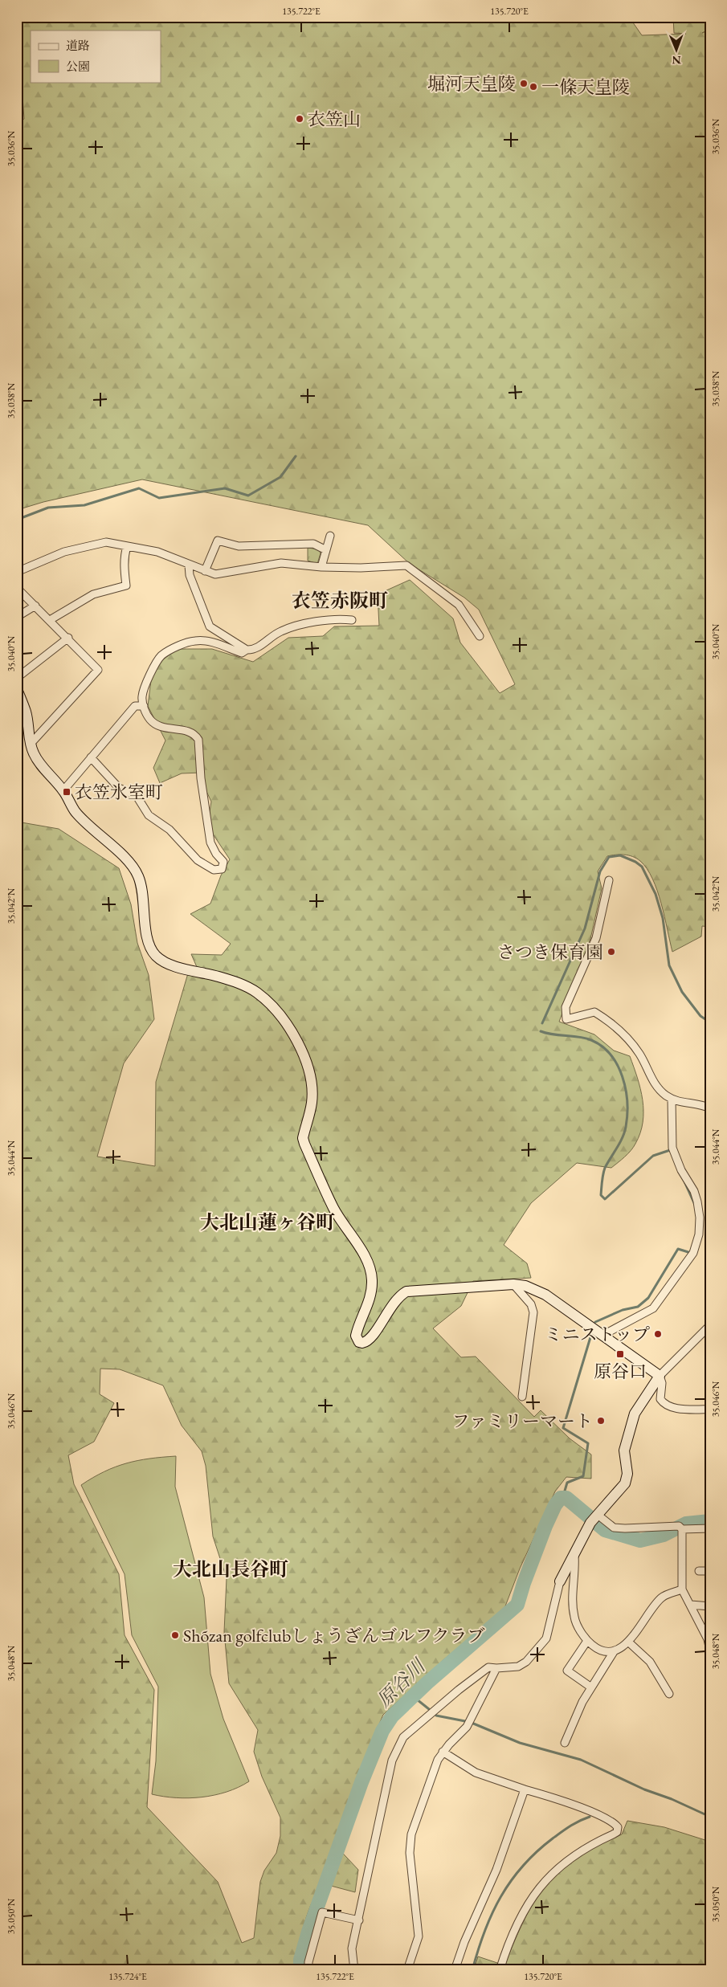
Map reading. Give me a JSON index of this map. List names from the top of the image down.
{
  "districts": ["衣笠赤阪町", "大北山蓮ヶ谷町", "大北山長谷町"],
  "water": ["原谷川"],
  "places": {
    "other": [
      "堀河天皇陵",
      "一條天皇陵",
      "衣笠山",
      "さつき保育園",
      "ミニストップ",
      "ファミリーマート",
      "Shõzan golfclubしょうざんゴルフクラブ"
    ],
    "transit": ["衣笠氷室町", "原谷口"]
  },
  "legend": ["道路", "公園"],
  "north": "bottom",
  "coordinates": [
    "135.722°E",
    "135.720°E",
    "35.036°N",
    "35.038°N",
    "35.040°N",
    "35.042°N",
    "35.044°N",
    "35.046°N",
    "35.048°N",
    "35.050°N",
    "135.724°E"
  ]
}
